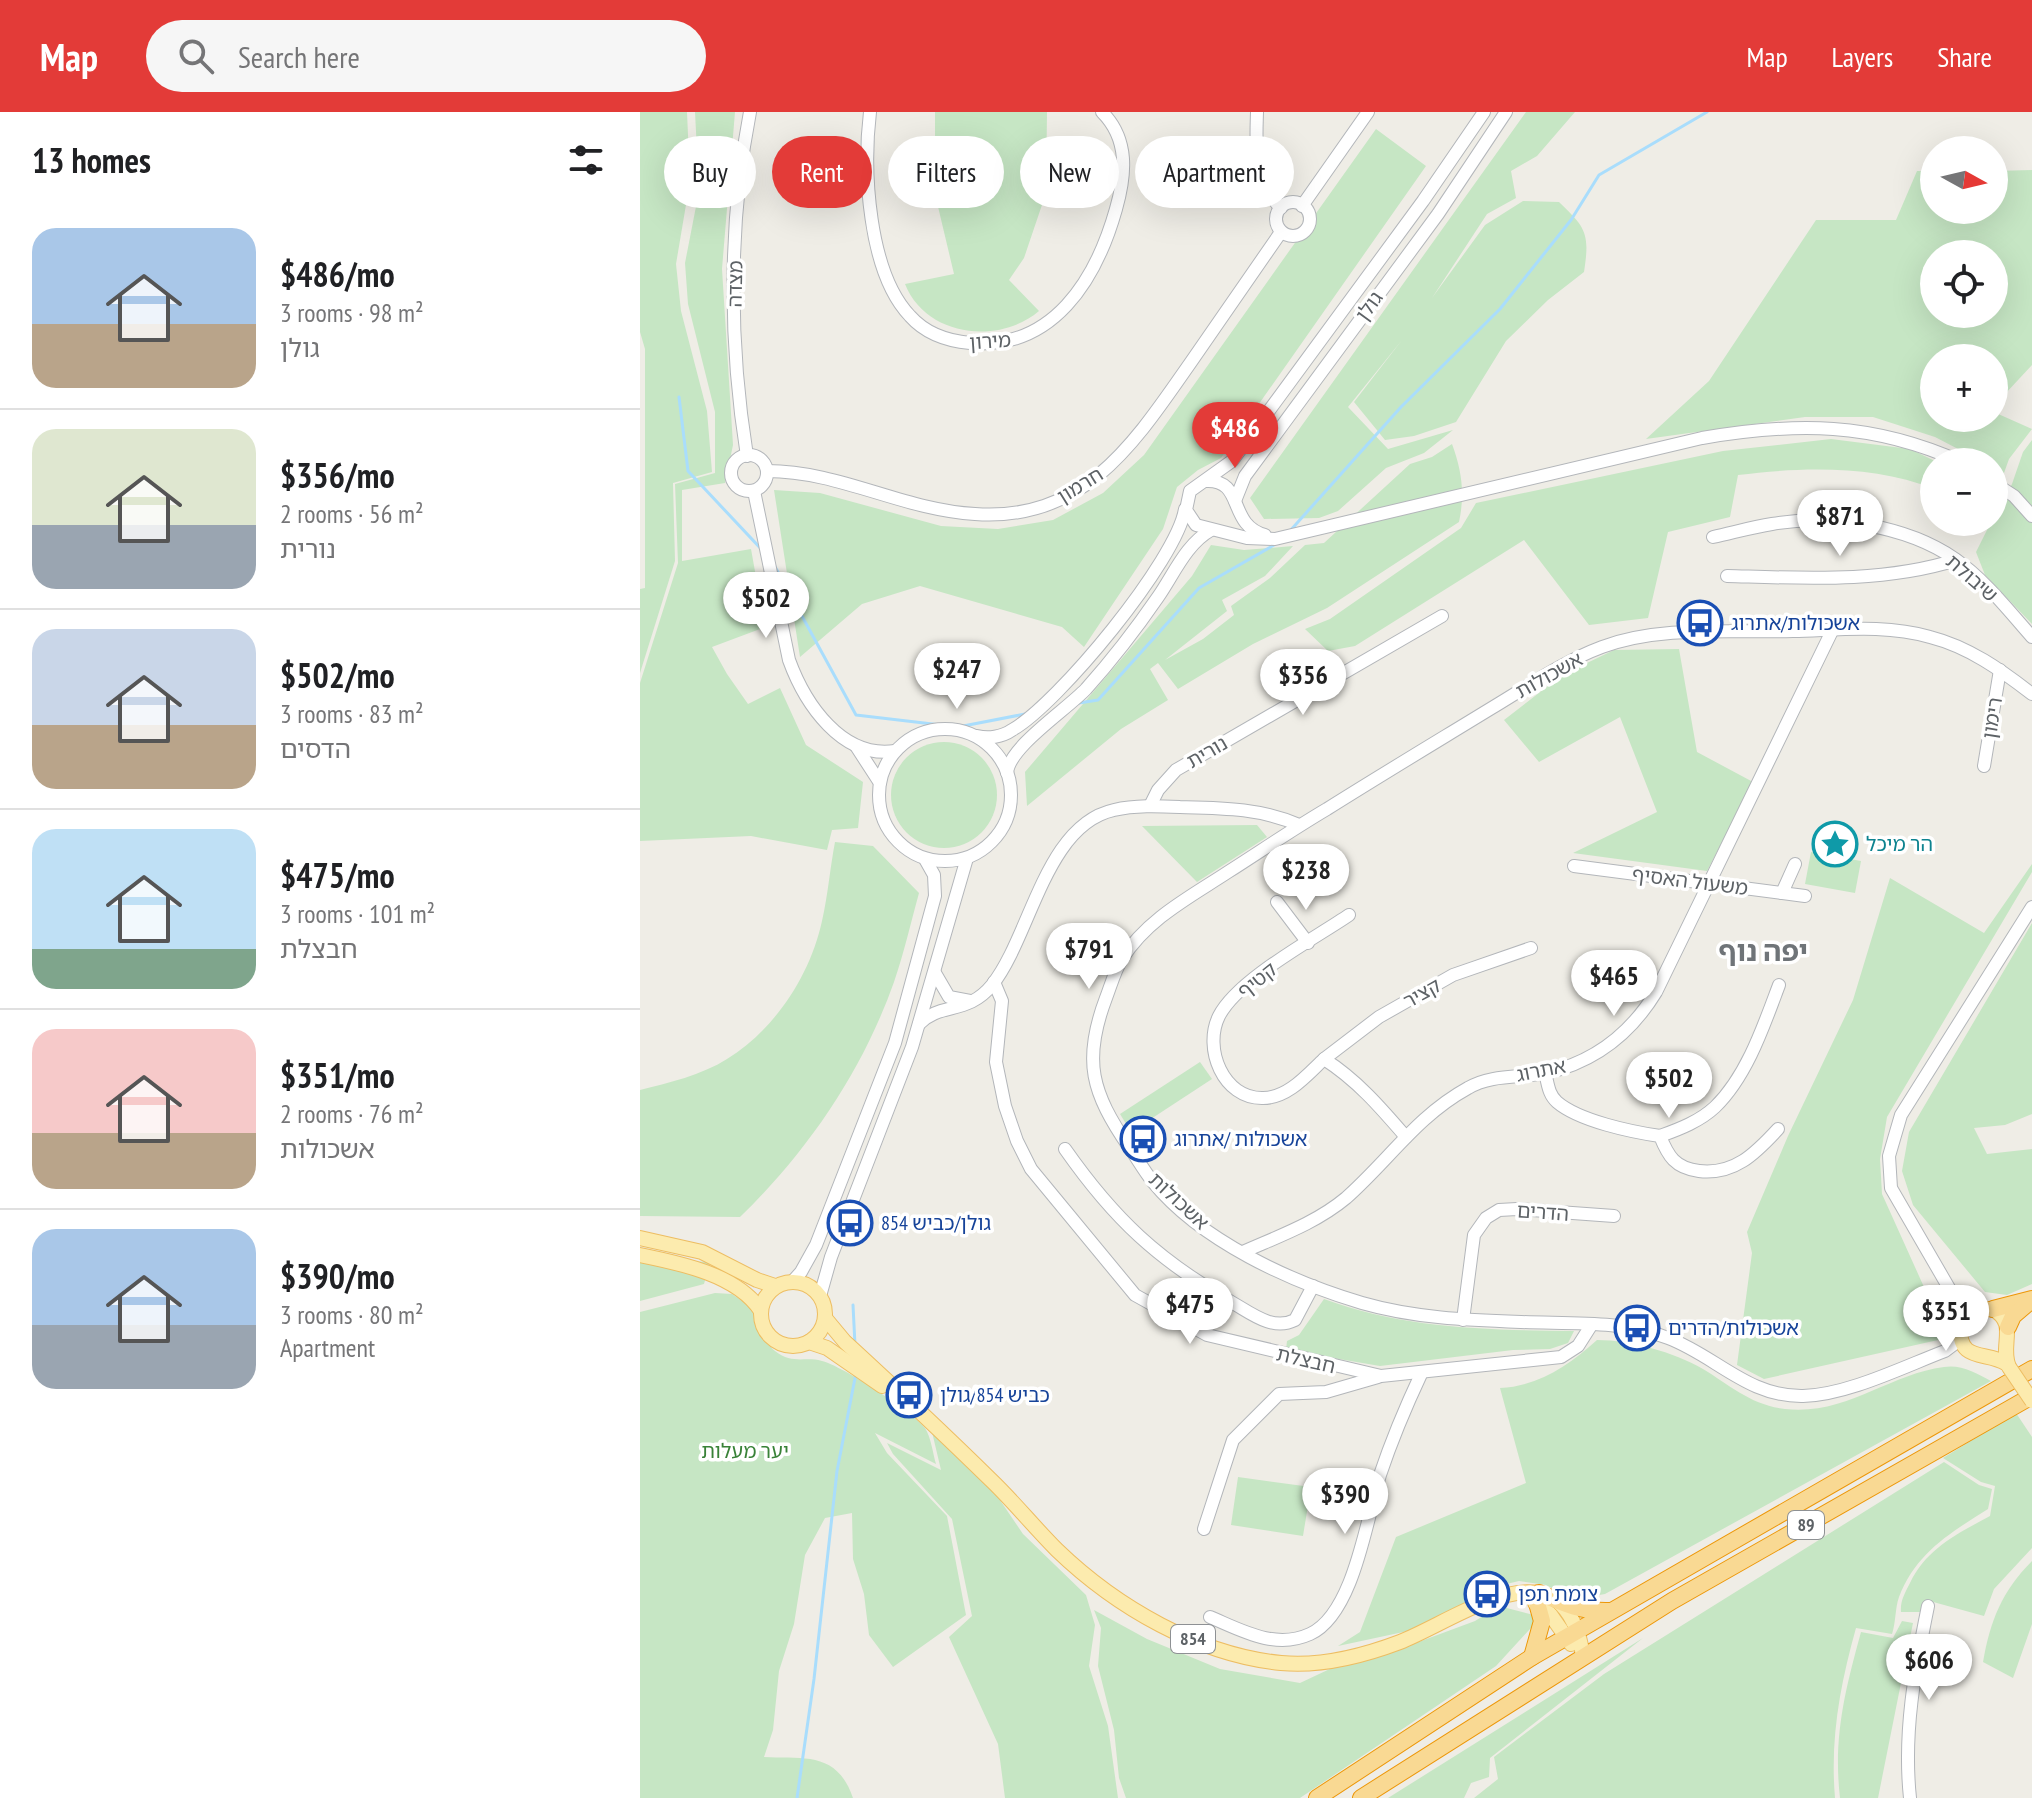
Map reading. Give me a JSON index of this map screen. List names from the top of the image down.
{
  "streets": {
    "highway": ["89"],
    "main road": ["854"],
    "street": [
      "מצדה",
      "גולן",
      "מירון",
      "חרמון",
      "שיבולת",
      "אשכולות",
      "רימון",
      "נורית",
      "משעול האסיף",
      "קטיף",
      "קציר",
      "אתרוג",
      "הדרים",
      "חבצלת"
    ]
  },
  "crossings": [
    ["מצדה", "חרמון"],
    ["אשכולות", "רימון"],
    ["אשכולות", "אתרוג"],
    ["אשכולות", "הדרים"],
    ["אשכולות", "חבצלת"],
    ["משעול האסיף", "אתרוג"],
    ["קטיף", "קציר"]
  ],
  "districts": ["יפה נוף"],
  "parks": ["יער מעלות"],
  "places": {
    "bus stop": [
      "אשכולות/אתרוג",
      "אשכולות /אתרוג",
      "גולן/כביש 854",
      "אשכולות/הדרים",
      "כביש 854/גולן",
      "צומת תפן"
    ],
    "place": ["הר מיכל"]
  },
  "north": "right",
  "page": {
    "header": "Map",
    "search": "Search here",
    "nav": ["Map", "Layers", "Share"],
    "heading": "13 homes",
    "map_buttons": ["+", "−"],
    "chip": [
      "Buy",
      "Rent",
      "Filters",
      "New",
      "Apartment"
    ],
    "list": [
      {
        "name": "$486/mo",
        "note": "3 rooms · 98 m² · גולן"
      },
      {
        "name": "$356/mo",
        "note": "2 rooms · 56 m² · נורית"
      },
      {
        "name": "$502/mo",
        "note": "3 rooms · 83 m² · הדסים"
      },
      {
        "name": "$475/mo",
        "note": "3 rooms · 101 m² · חבצלת"
      },
      {
        "name": "$351/mo",
        "note": "2 rooms · 76 m² · אשכולות"
      },
      {
        "name": "$390/mo",
        "note": "3 rooms · 80 m² · Apartment"
      }
    ],
    "price": [
      "$486",
      "$871",
      "$502",
      "$247",
      "$356",
      "$238",
      "$791",
      "$465",
      "$502",
      "$475",
      "$351",
      "$390",
      "$606"
    ]
  }
}
